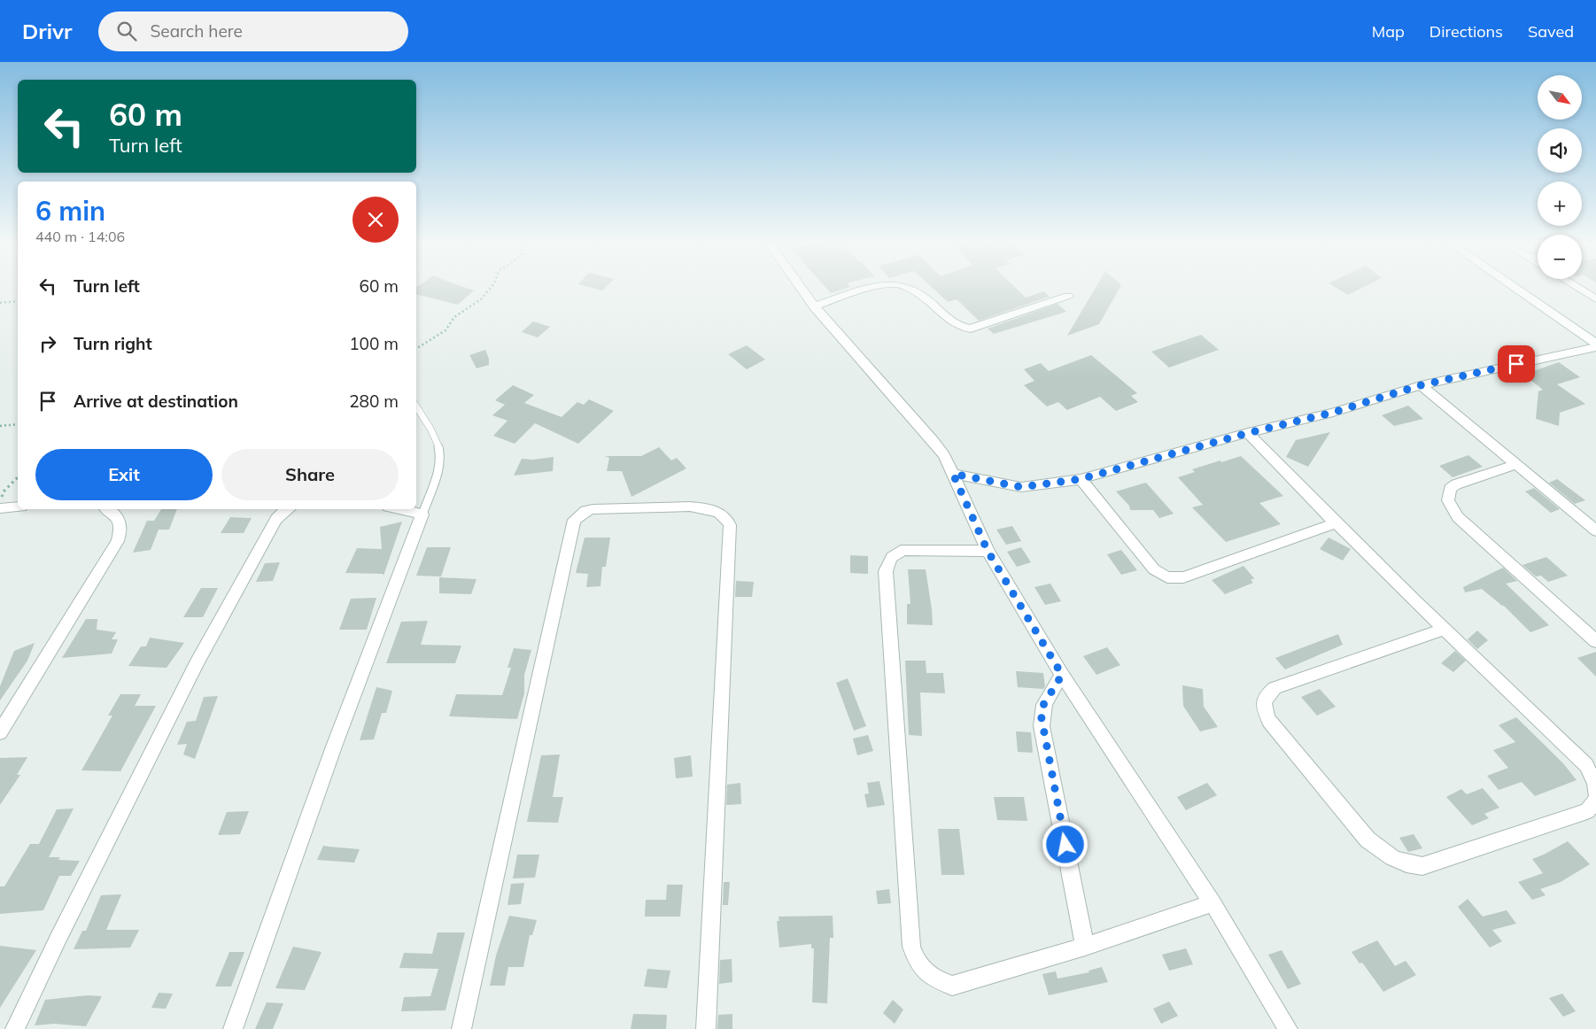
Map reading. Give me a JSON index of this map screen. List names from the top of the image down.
{
  "north": "bottom right",
  "page": {
    "header": "Drivr",
    "search": "Search here",
    "nav": ["Map", "Directions", "Saved"],
    "map_buttons": ["+", "−"],
    "turn": ["60 m", "Turn left"],
    "heading": ["6 min", "440 m · 14:06"],
    "list": [
      {
        "name": "Turn left",
        "value": "60 m"
      },
      {
        "name": "Turn right",
        "value": "100 m"
      },
      {
        "name": "Arrive at destination",
        "value": "280 m"
      }
    ],
    "buttons": ["Exit", "Share"]
  }
}
